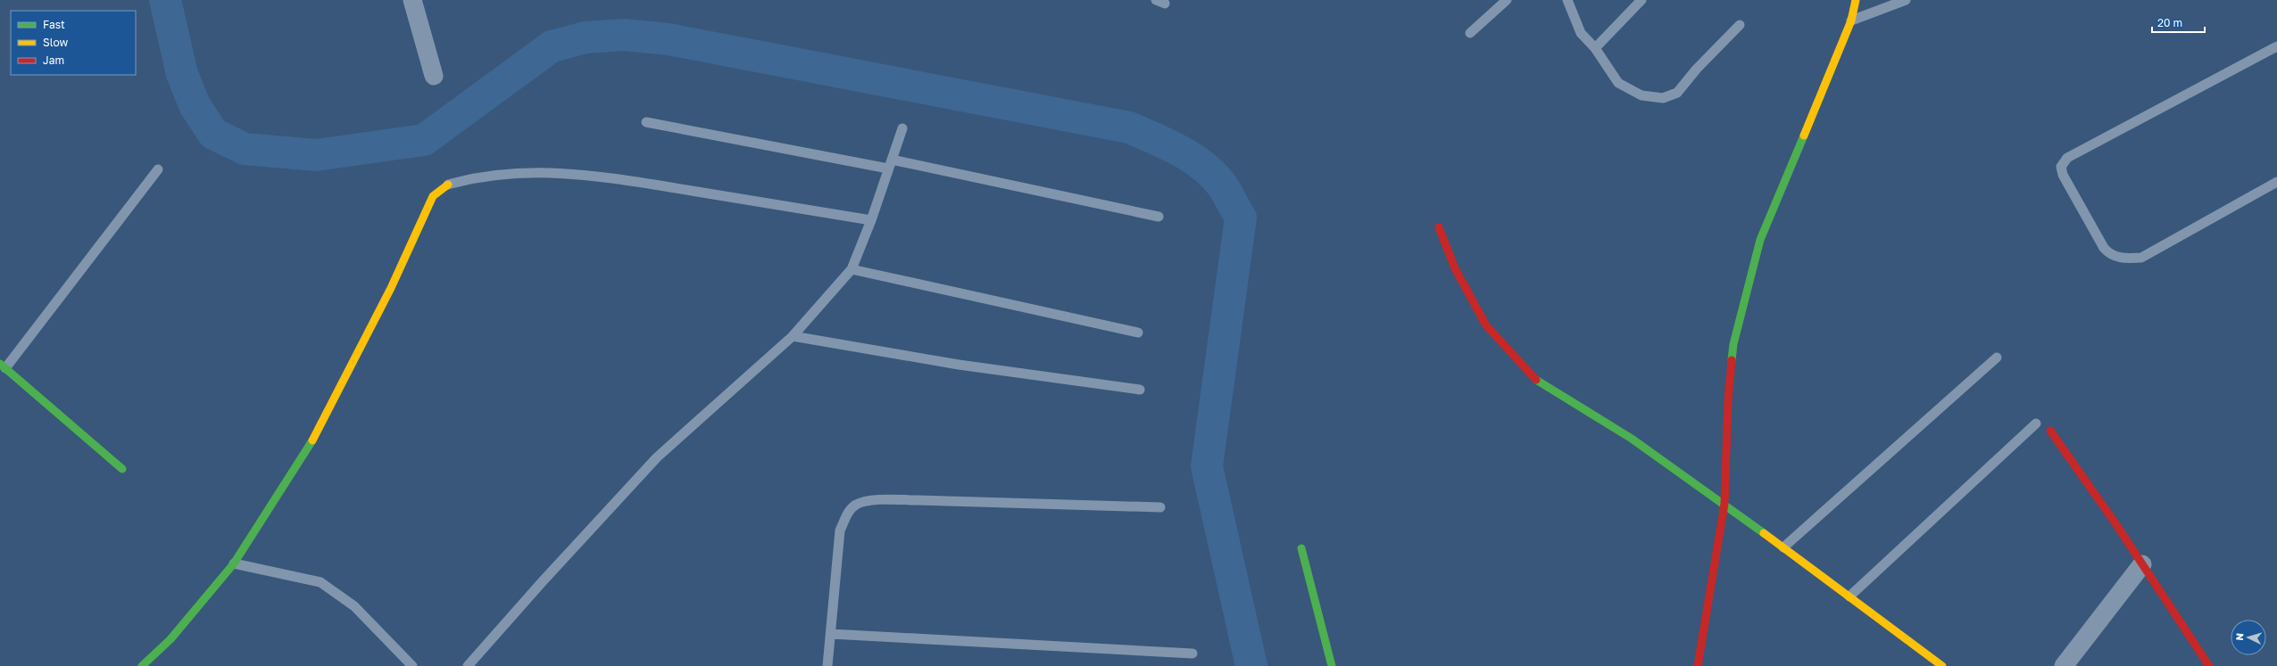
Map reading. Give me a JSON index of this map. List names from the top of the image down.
{
  "legend": ["Fast", "Slow", "Jam"],
  "scale_bar": "20 m",
  "north": "left"
}
